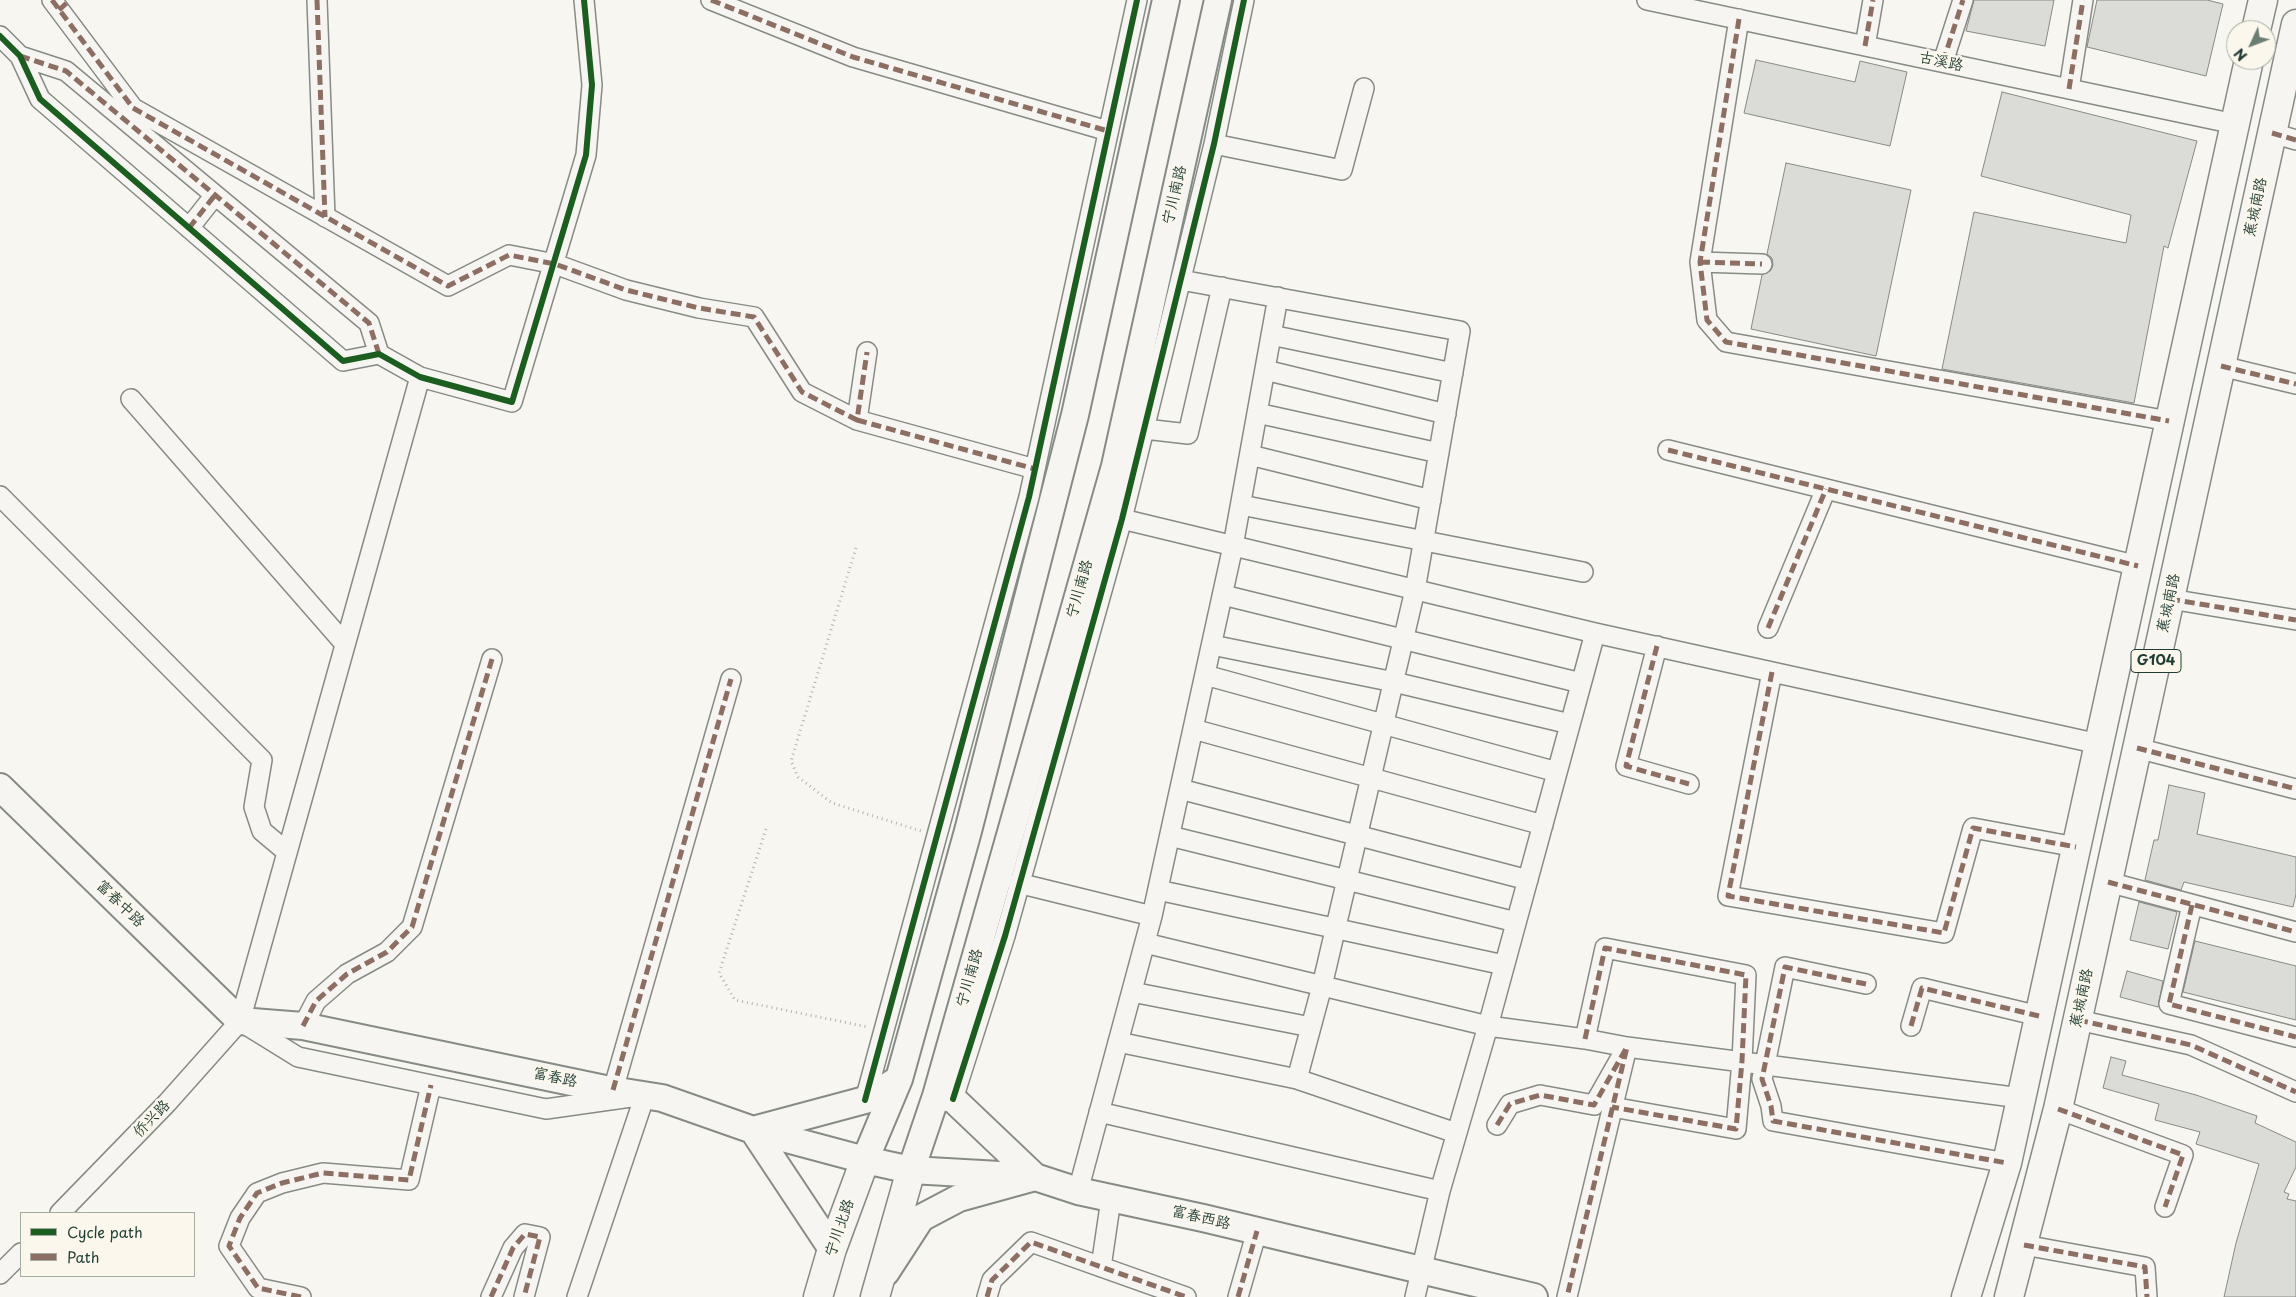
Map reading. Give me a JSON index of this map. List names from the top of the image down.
{
  "streets": {
    "main road": [
      "宁川南路",
      "蕉城南路",
      "G104",
      "富春中路",
      "富春路",
      "富春西路",
      "宁川北路"
    ],
    "street": ["古溪路", "侨兴路"]
  },
  "crossings": [
    ["古溪路", "G104"],
    ["宁川南路", "富春西路"],
    ["富春中路", "富春路"],
    ["富春中路", "侨兴路"],
    ["富春路", "侨兴路"],
    ["富春路", "富春西路"],
    ["富春路", "宁川北路"],
    ["富春西路", "宁川北路"]
  ],
  "legend": ["Cycle path", "Path"],
  "north": "bottom left"
}
